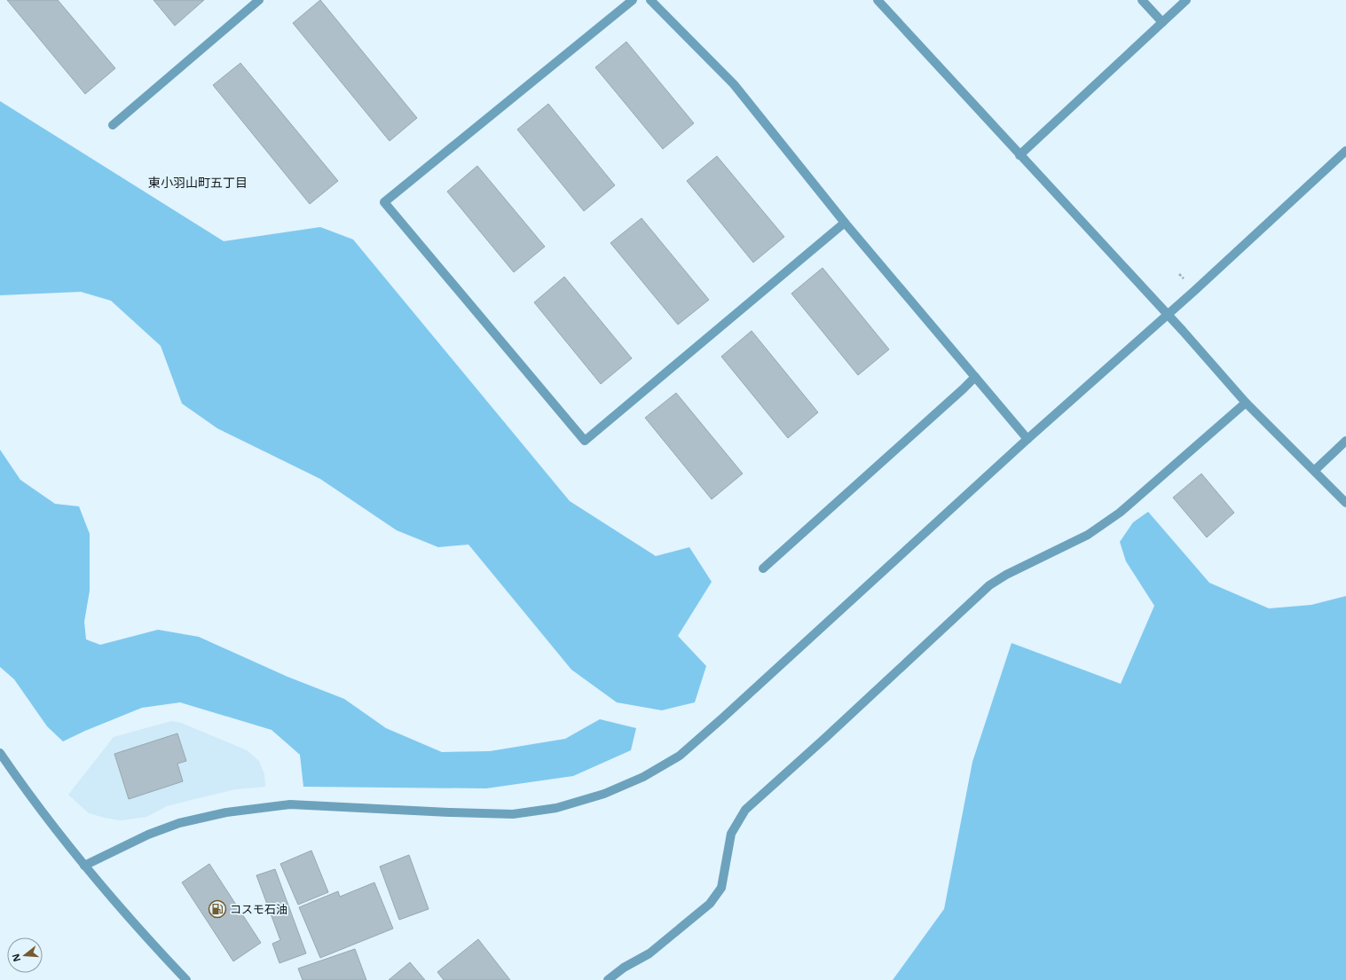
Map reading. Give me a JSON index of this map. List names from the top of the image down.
{
  "districts": ["東小羽山町五丁目"],
  "places": {
    "fuel station": ["コスモ石油"]
  },
  "north": "left"
}
